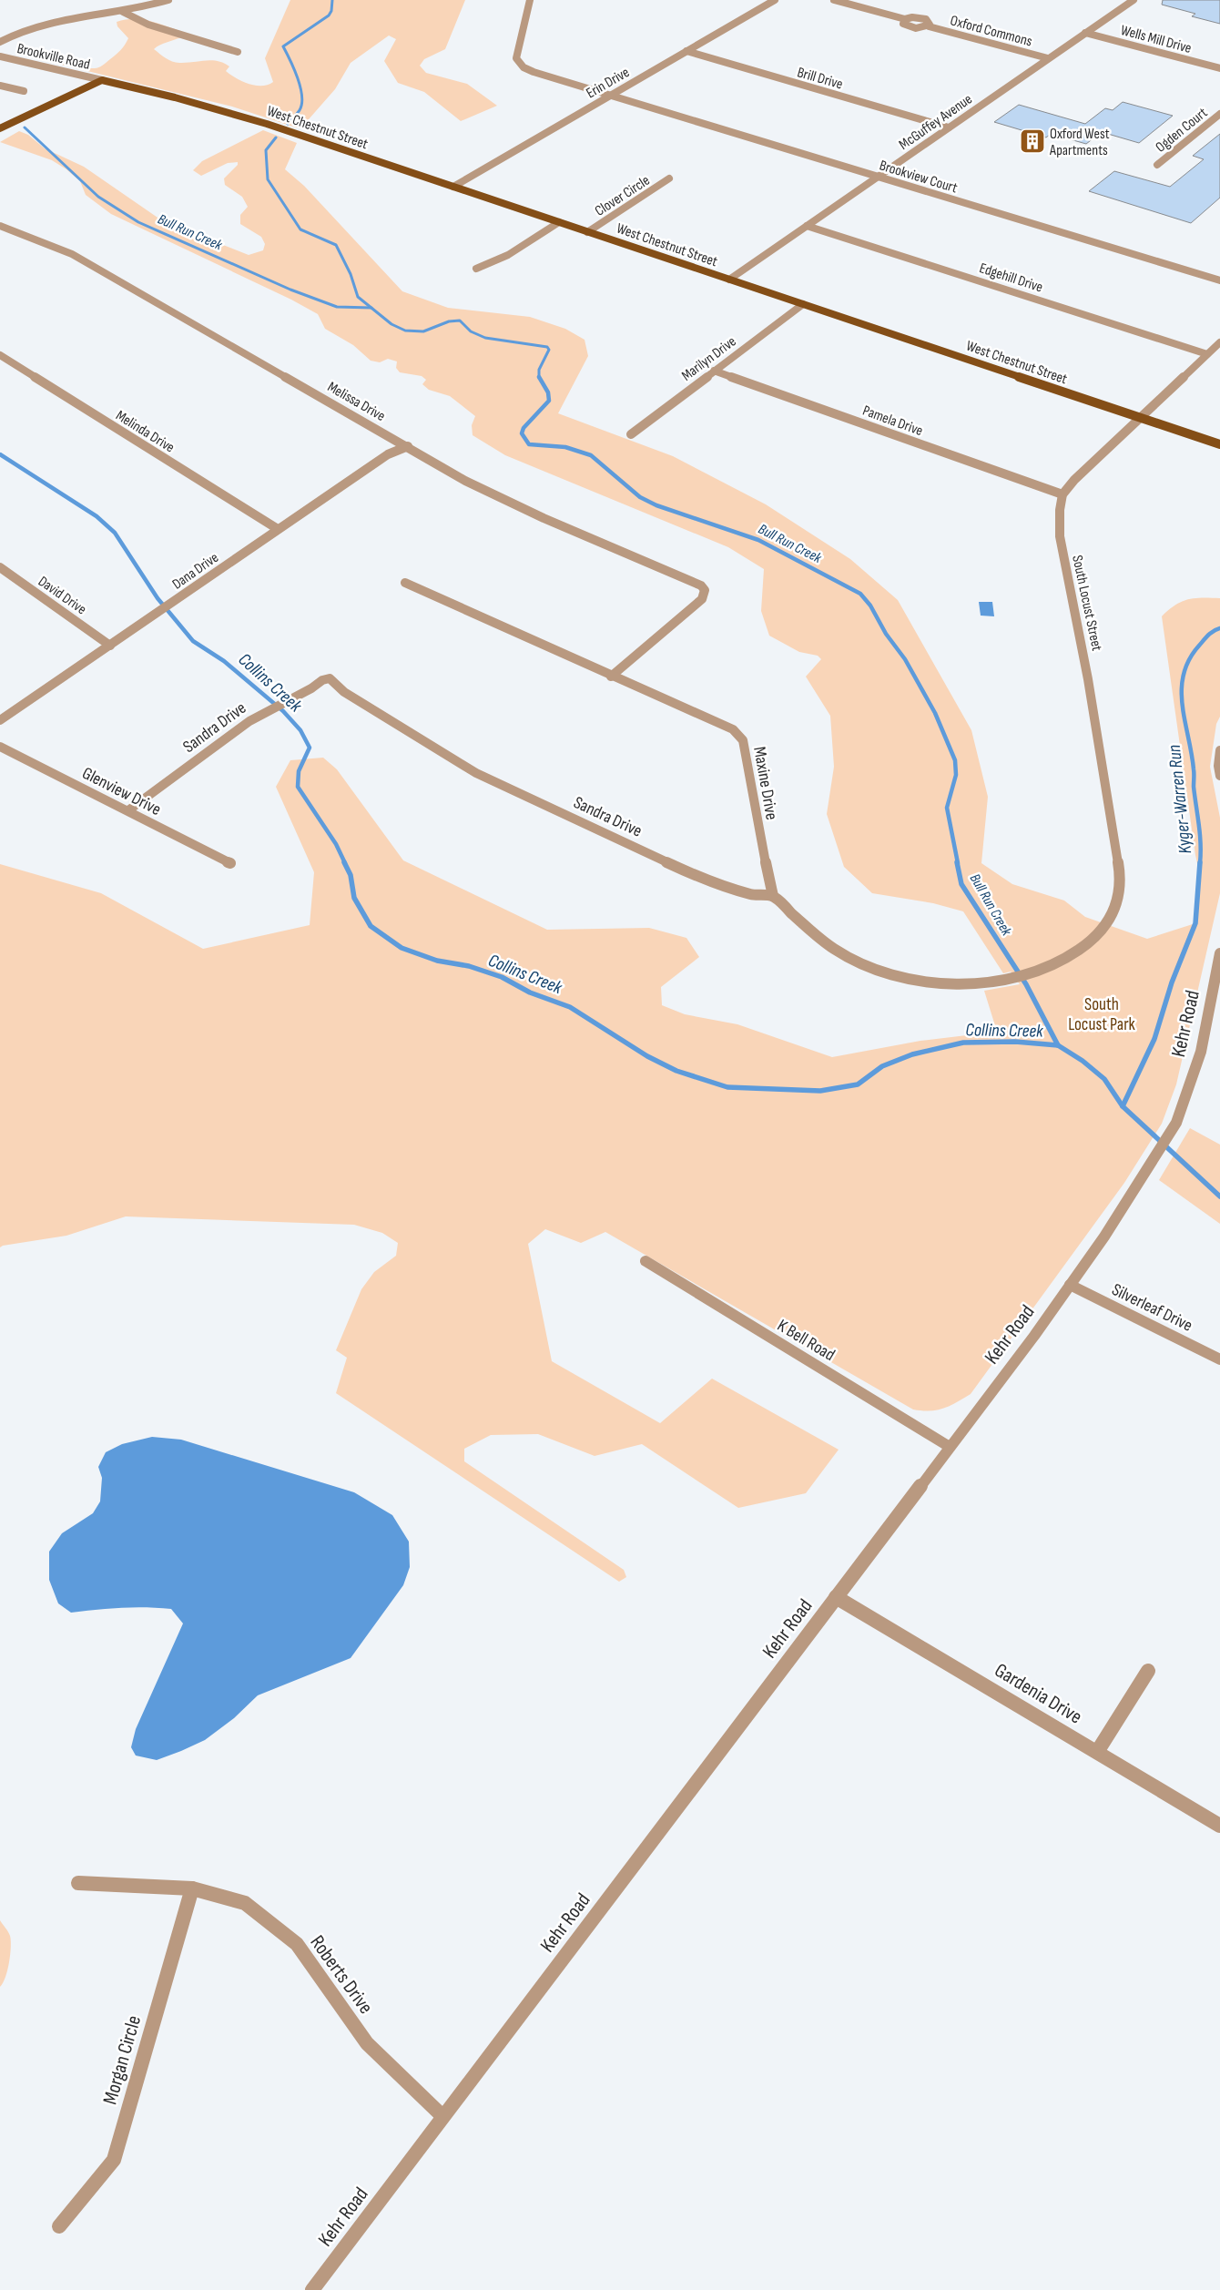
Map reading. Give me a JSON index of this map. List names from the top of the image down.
{
  "streets": {
    "main road": ["West Chestnut Street"],
    "street": [
      "Oxford Commons",
      "Wells Mill Drive",
      "Brookville Road",
      "Brill Drive",
      "Erin Drive",
      "McGuffey Avenue",
      "Ogden Court",
      "Brookview Court",
      "Clover Circle",
      "Edgehill Drive",
      "Marilyn Drive",
      "Melissa Drive",
      "Pamela Drive",
      "Melinda Drive",
      "Dana Drive",
      "David Drive",
      "South Locust Street",
      "Sandra Drive",
      "Maxine Drive",
      "Glenview Drive",
      "Kehr Road",
      "Silverleaf Drive",
      "K Bell Road",
      "Gardenia Drive",
      "Roberts Drive",
      "Morgan Circle"
    ]
  },
  "crossings": [
    ["Oxford Commons", "McGuffey Avenue"],
    ["Wells Mill Drive", "McGuffey Avenue"],
    ["Brookville Road", "West Chestnut Street"],
    ["Brill Drive", "Erin Drive"],
    ["Brill Drive", "McGuffey Avenue"],
    ["Erin Drive", "West Chestnut Street"],
    ["Erin Drive", "Brookview Court"],
    ["McGuffey Avenue", "West Chestnut Street"],
    ["McGuffey Avenue", "Brookview Court"],
    ["McGuffey Avenue", "Edgehill Drive"],
    ["West Chestnut Street", "Clover Circle"],
    ["West Chestnut Street", "Marilyn Drive"],
    ["Marilyn Drive", "Pamela Drive"],
    ["Melissa Drive", "Dana Drive"],
    ["Melissa Drive", "Maxine Drive"],
    ["Pamela Drive", "South Locust Street"],
    ["Melinda Drive", "Dana Drive"],
    ["Dana Drive", "David Drive"],
    ["South Locust Street", "Sandra Drive"],
    ["South Locust Street", "Maxine Drive"],
    ["Sandra Drive", "Maxine Drive"],
    ["Sandra Drive", "Glenview Drive"],
    ["Kehr Road", "Silverleaf Drive"],
    ["Kehr Road", "K Bell Road"],
    ["Kehr Road", "Gardenia Drive"],
    ["Kehr Road", "Roberts Drive"],
    ["Roberts Drive", "Morgan Circle"]
  ],
  "water": ["Bull Run Creek", "Collins Creek", "Kyger-Warren Run"],
  "parks": ["South Locust Park"],
  "places": {
    "building": ["Oxford West Apartments"]
  }
}
